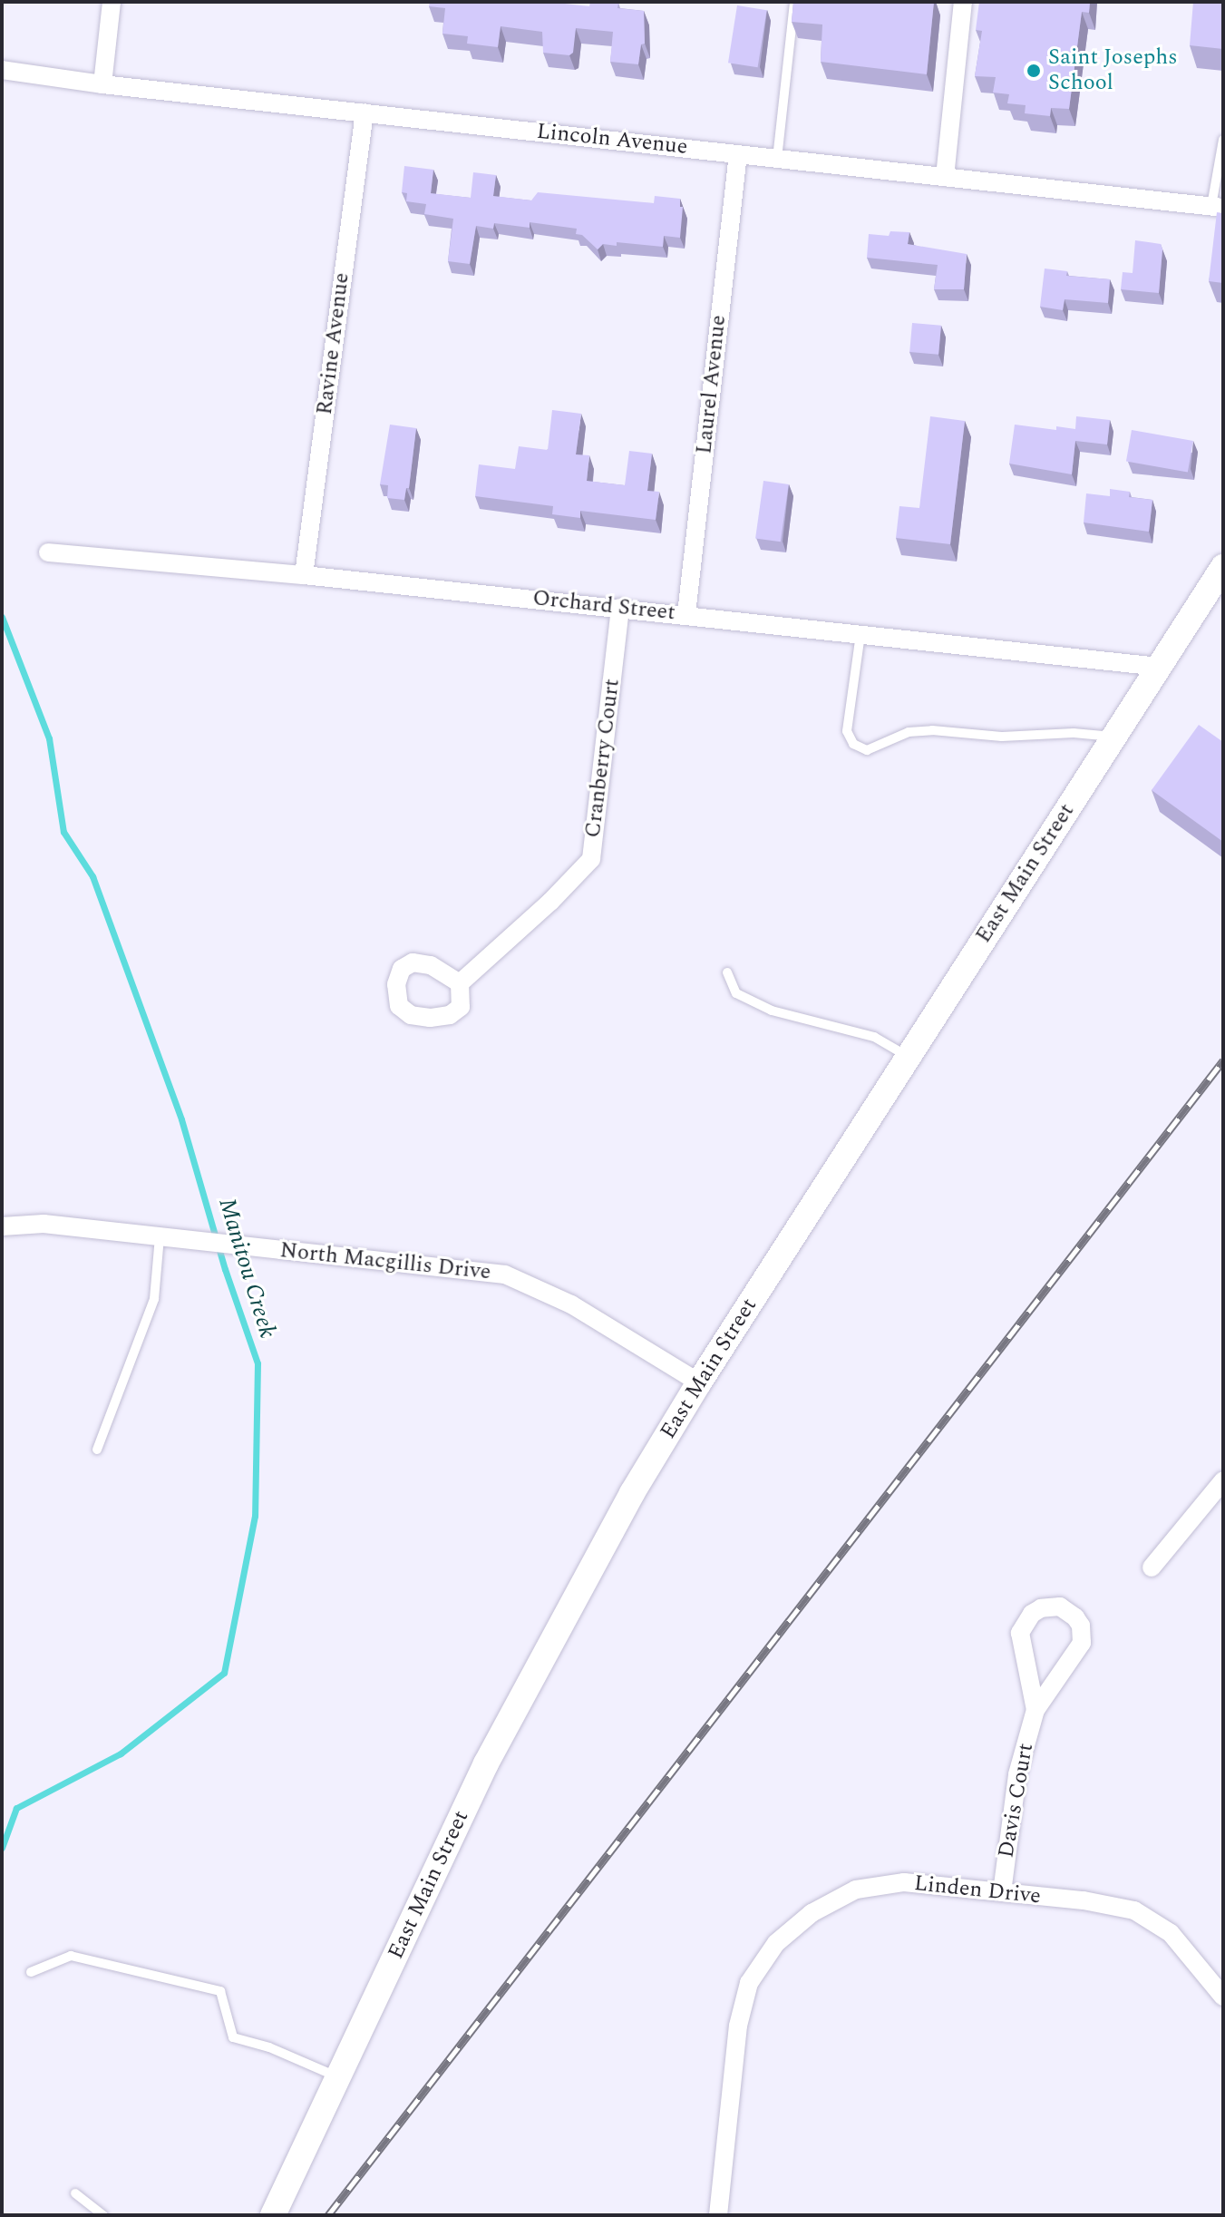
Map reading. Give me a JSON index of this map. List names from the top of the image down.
{
  "streets": {
    "main road": ["East Main Street"],
    "street": [
      "Lincoln Avenue",
      "Ravine Avenue",
      "Laurel Avenue",
      "Orchard Street",
      "Cranberry Court",
      "North Macgillis Drive",
      "Davis Court",
      "Linden Drive"
    ]
  },
  "crossings": [
    ["Lincoln Avenue", "Ravine Avenue"],
    ["Lincoln Avenue", "Laurel Avenue"],
    ["Ravine Avenue", "Orchard Street"],
    ["Laurel Avenue", "Orchard Street"],
    ["Orchard Street", "Cranberry Court"],
    ["Orchard Street", "East Main Street"],
    ["East Main Street", "North Macgillis Drive"],
    ["Davis Court", "Linden Drive"]
  ],
  "water": ["Manitou Creek"],
  "places": ["Saint Josephs School"]
}
